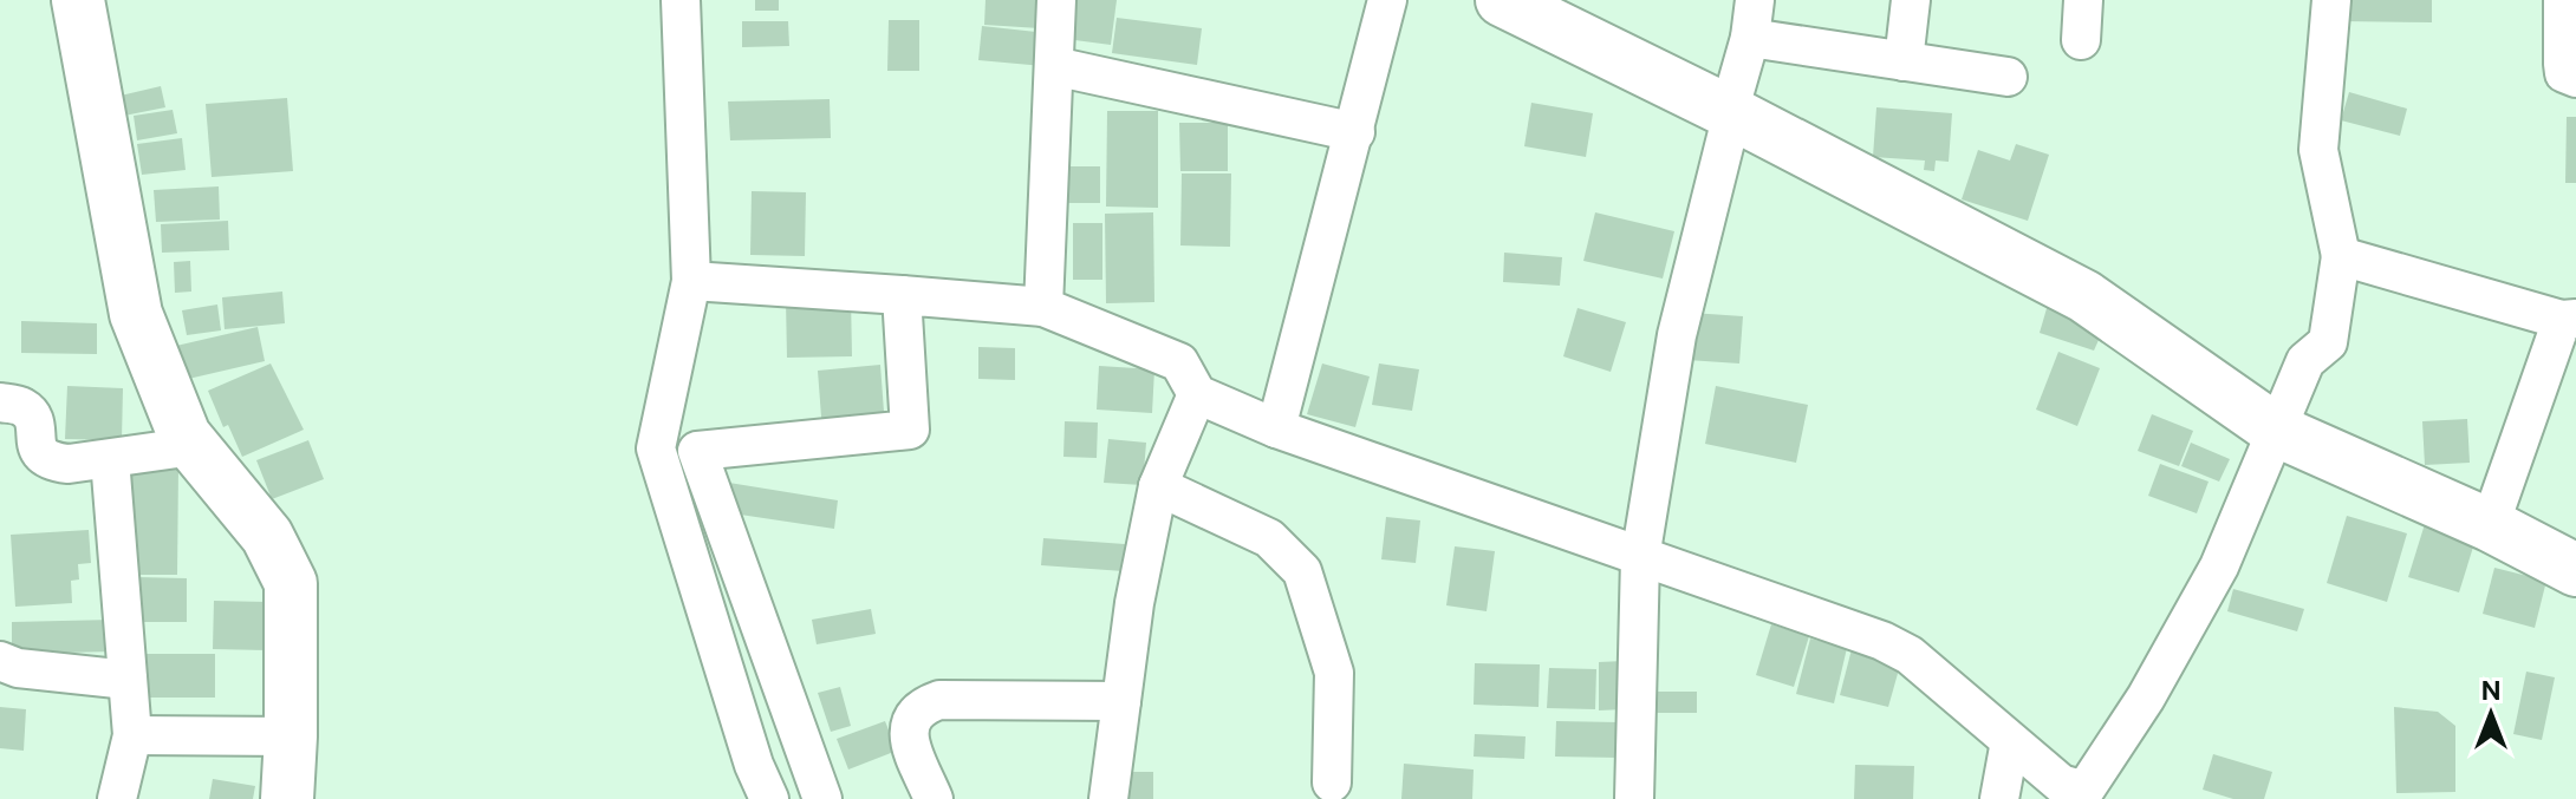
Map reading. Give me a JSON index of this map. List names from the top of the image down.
{
  "north": "top"
}
